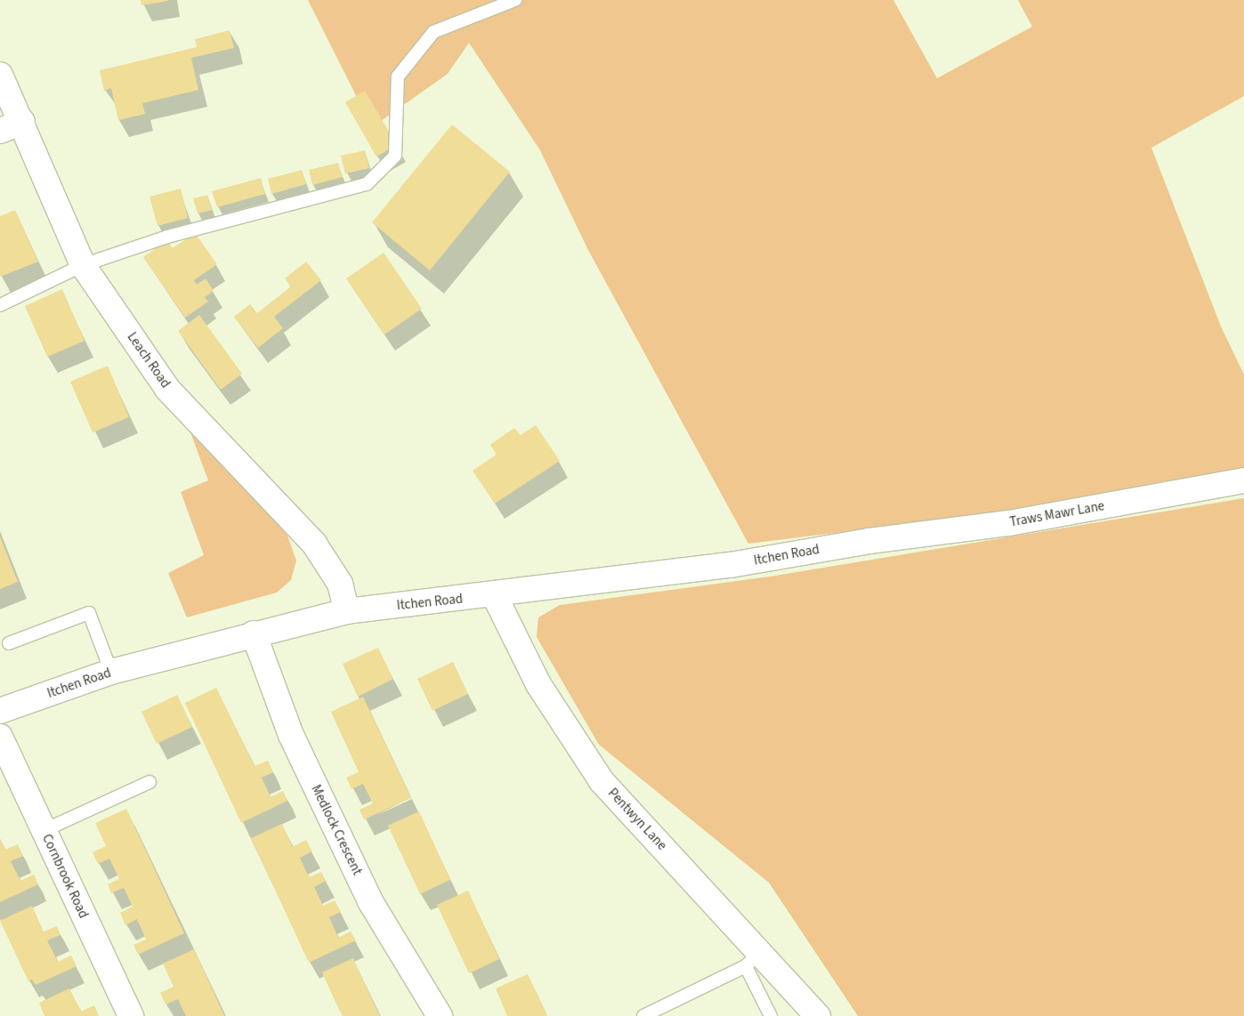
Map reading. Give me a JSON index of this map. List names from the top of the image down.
{
  "streets": {
    "street": [
      "Leach Road",
      "Traws Mawr Lane",
      "Itchen Road",
      "Pentwyn Lane",
      "Medlock Crescent",
      "Cornbrook Road"
    ]
  },
  "crossings": [
    ["Leach Road", "Itchen Road"],
    ["Traws Mawr Lane", "Itchen Road"],
    ["Itchen Road", "Pentwyn Lane"],
    ["Itchen Road", "Medlock Crescent"]
  ]
}
